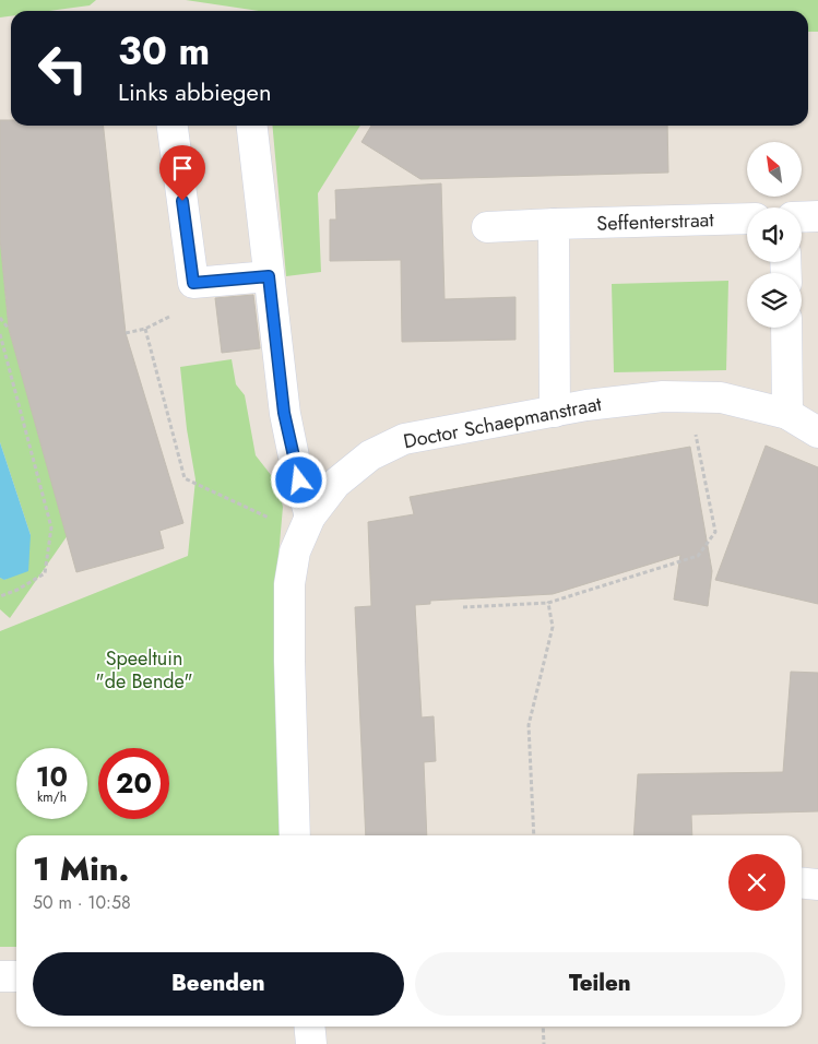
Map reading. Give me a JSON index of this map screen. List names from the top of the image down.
{
  "streets": {
    "street": ["Seffenterstraat", "Doctor Schaepmanstraat"]
  },
  "parks": ["Speeltuin \"de Bende\""],
  "north": "top left",
  "page": {
    "turn": ["30 m", "Links abbiegen"],
    "speed": "10 km/h",
    "limit": "20",
    "heading": ["1 Min.", "50 m · 10:58"],
    "buttons": ["Beenden", "Teilen"]
  }
}
